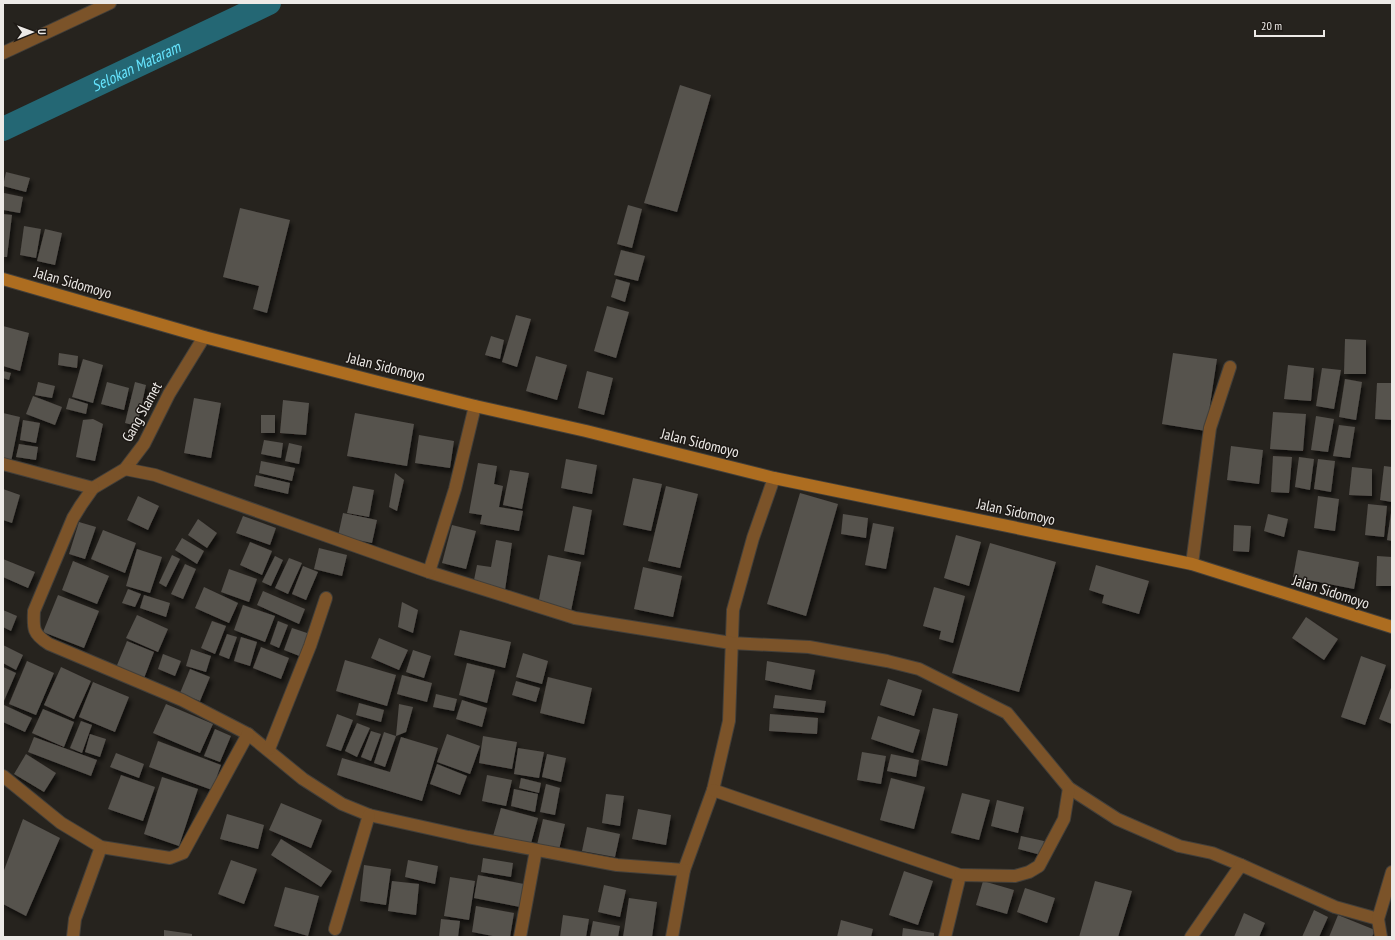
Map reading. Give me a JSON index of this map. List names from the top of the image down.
{
  "streets": {
    "main road": ["Jalan Sidomoyo"],
    "street": ["Gang Slamet"]
  },
  "crossings": [
    ["Jalan Sidomoyo", "Gang Slamet"]
  ],
  "water": ["Selokan Mataram"],
  "scale_bar": "20 m",
  "north": "right"
}
